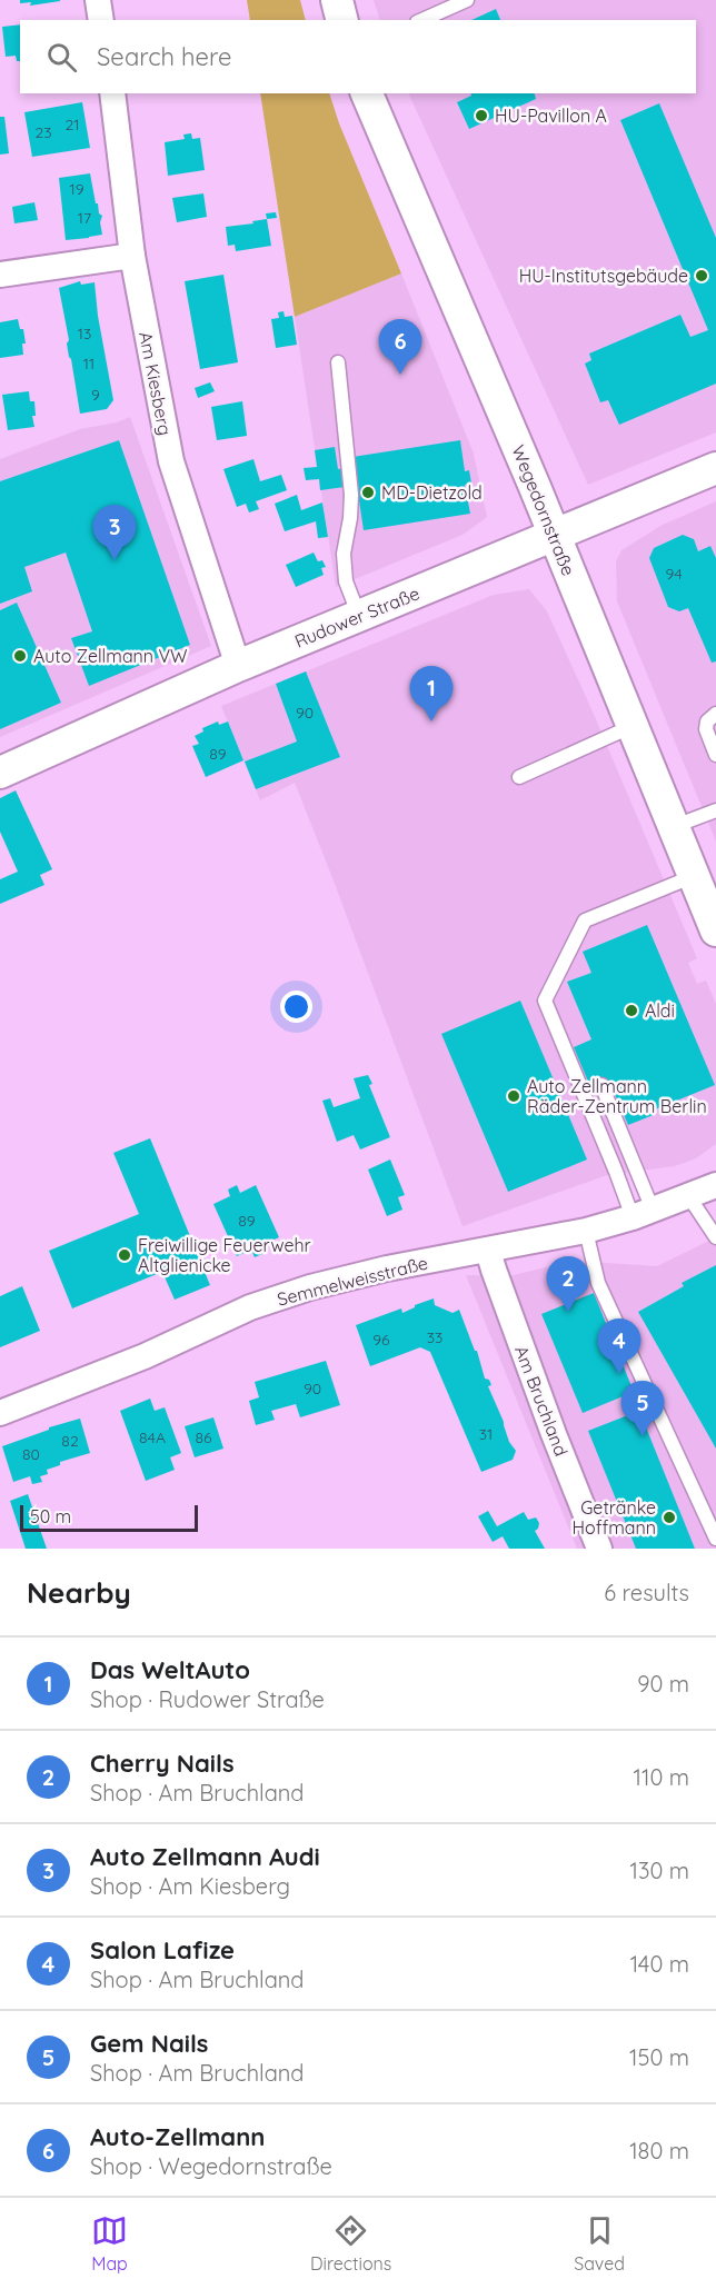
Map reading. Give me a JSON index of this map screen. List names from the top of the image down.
{
  "streets": {
    "street": [
      "Am Kiesberg",
      "Wegedornstraße",
      "Rudower Straße",
      "Semmelweisstraße",
      "Am Bruchland"
    ]
  },
  "crossings": [
    ["Am Kiesberg", "Rudower Straße"],
    ["Wegedornstraße", "Rudower Straße"],
    ["Semmelweisstraße", "Am Bruchland"]
  ],
  "places": [
    "HU-Pavillon A",
    "HU-Institutsgebäude",
    "MD-Dietzold",
    "Auto Zellmann VW",
    "Aldi",
    "Auto Zellmann Räder-Zentrum Berlin",
    "Freiwillige Feuerwehr Altglienicke",
    "Getränke Hoffmann"
  ],
  "house_numbers": [
    "21",
    "23",
    "19",
    "17",
    "13",
    "11",
    "9",
    "94",
    "90",
    "89",
    "89",
    "33",
    "96",
    "90",
    "31",
    "84A",
    "86",
    "82",
    "80"
  ],
  "scale_bar": "50 m",
  "page": {
    "search": "Search here",
    "pins": [
      "6",
      "3",
      "1",
      "2",
      "4",
      "5"
    ],
    "scale": "50 m",
    "heading": ["Nearby", "6 results"],
    "list": [
      {
        "mark": "1",
        "name": "Das WeltAuto",
        "note": "Shop · Rudower Straße",
        "value": "90 m"
      },
      {
        "mark": "2",
        "name": "Cherry Nails",
        "note": "Shop · Am Bruchland",
        "value": "110 m"
      },
      {
        "mark": "3",
        "name": "Auto Zellmann Audi",
        "note": "Shop · Am Kiesberg",
        "value": "130 m"
      },
      {
        "mark": "4",
        "name": "Salon Lafize",
        "note": "Shop · Am Bruchland",
        "value": "140 m"
      },
      {
        "mark": "5",
        "name": "Gem Nails",
        "note": "Shop · Am Bruchland",
        "value": "150 m"
      },
      {
        "mark": "6",
        "name": "Auto-Zellmann",
        "note": "Shop · Wegedornstraße",
        "value": "180 m"
      }
    ],
    "nav": ["Map", "Directions", "Saved"]
  }
}
